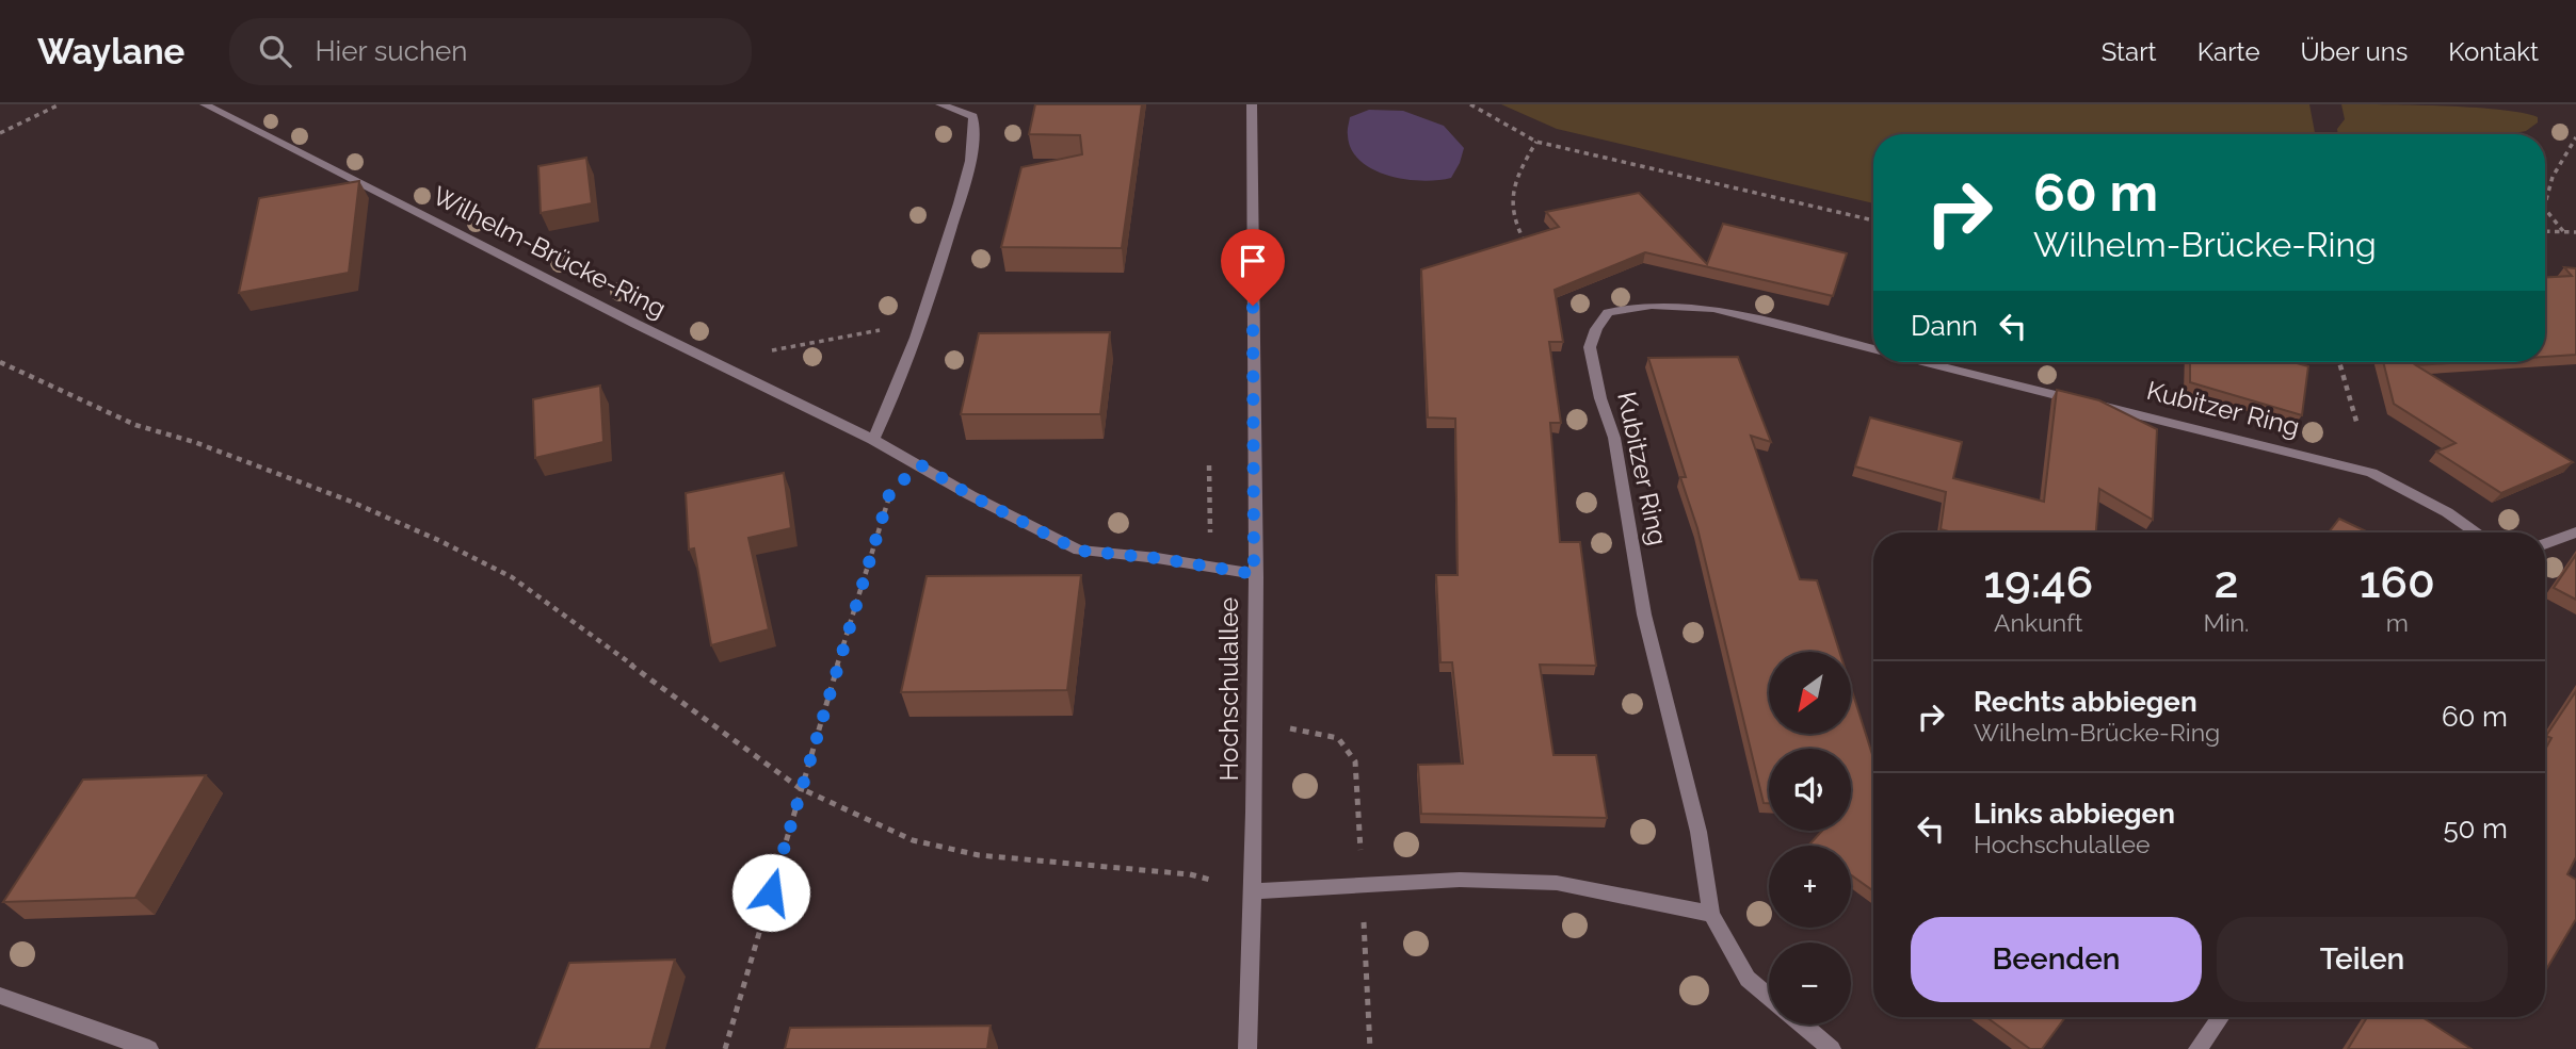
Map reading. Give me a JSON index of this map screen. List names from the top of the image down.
{
  "streets": {
    "street": ["Wilhelm-Brücke-Ring", "Kubitzer Ring", "Hochschulallee"]
  },
  "crossings": [
    ["Wilhelm-Brücke-Ring", "Hochschulallee"]
  ],
  "north": "bottom left",
  "page": {
    "header": "Waylane",
    "search": "Hier suchen",
    "nav": [
      "Start",
      "Karte",
      "Über uns",
      "Kontakt"
    ],
    "turn": ["60 m", "Wilhelm-Brücke-Ring"],
    "then": "Dann",
    "eta": [
      "19:46",
      "Ankunft",
      "2",
      "Min.",
      "160",
      "m"
    ],
    "map_buttons": ["+", "−"],
    "list": [
      {
        "name": "Rechts abbiegen",
        "note": "Wilhelm-Brücke-Ring",
        "value": "60 m"
      },
      {
        "name": "Links abbiegen",
        "note": "Hochschulallee",
        "value": "50 m"
      }
    ],
    "buttons": ["Beenden", "Teilen"]
  }
}
